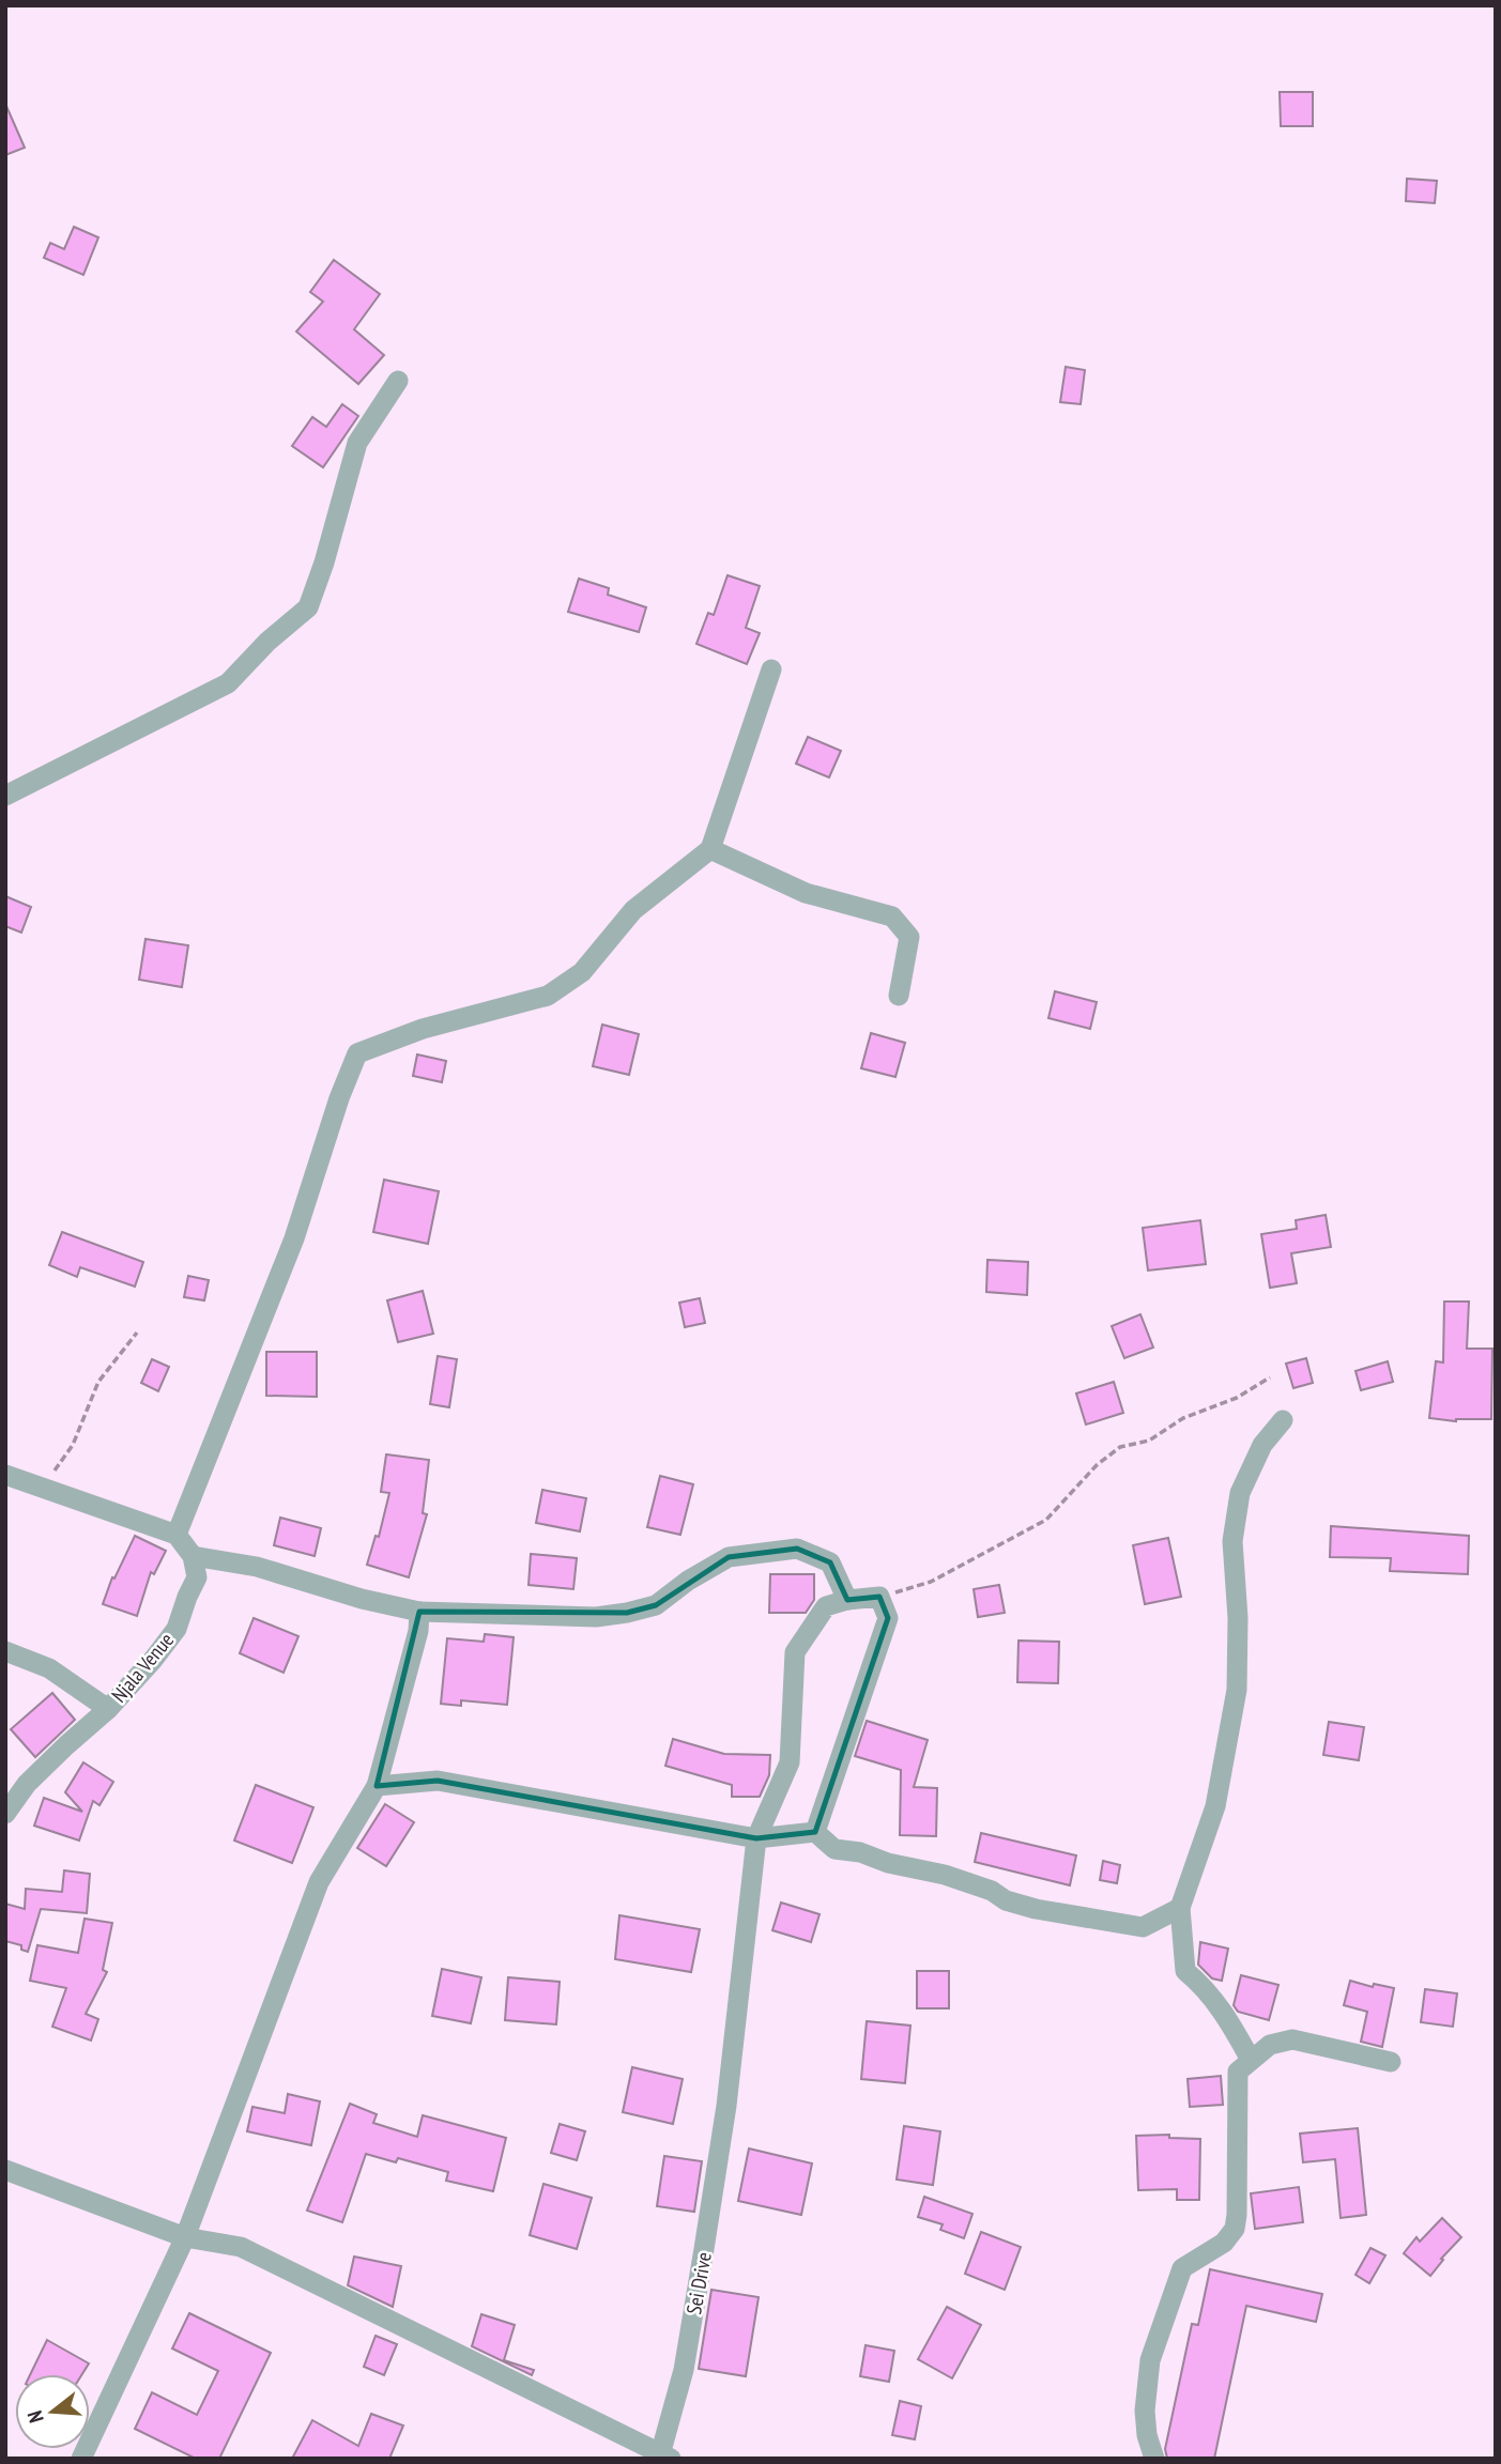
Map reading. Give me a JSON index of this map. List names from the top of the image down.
{
  "streets": {
    "street": ["Njala Venue", "Sei Drive"]
  },
  "north": "left"
}
